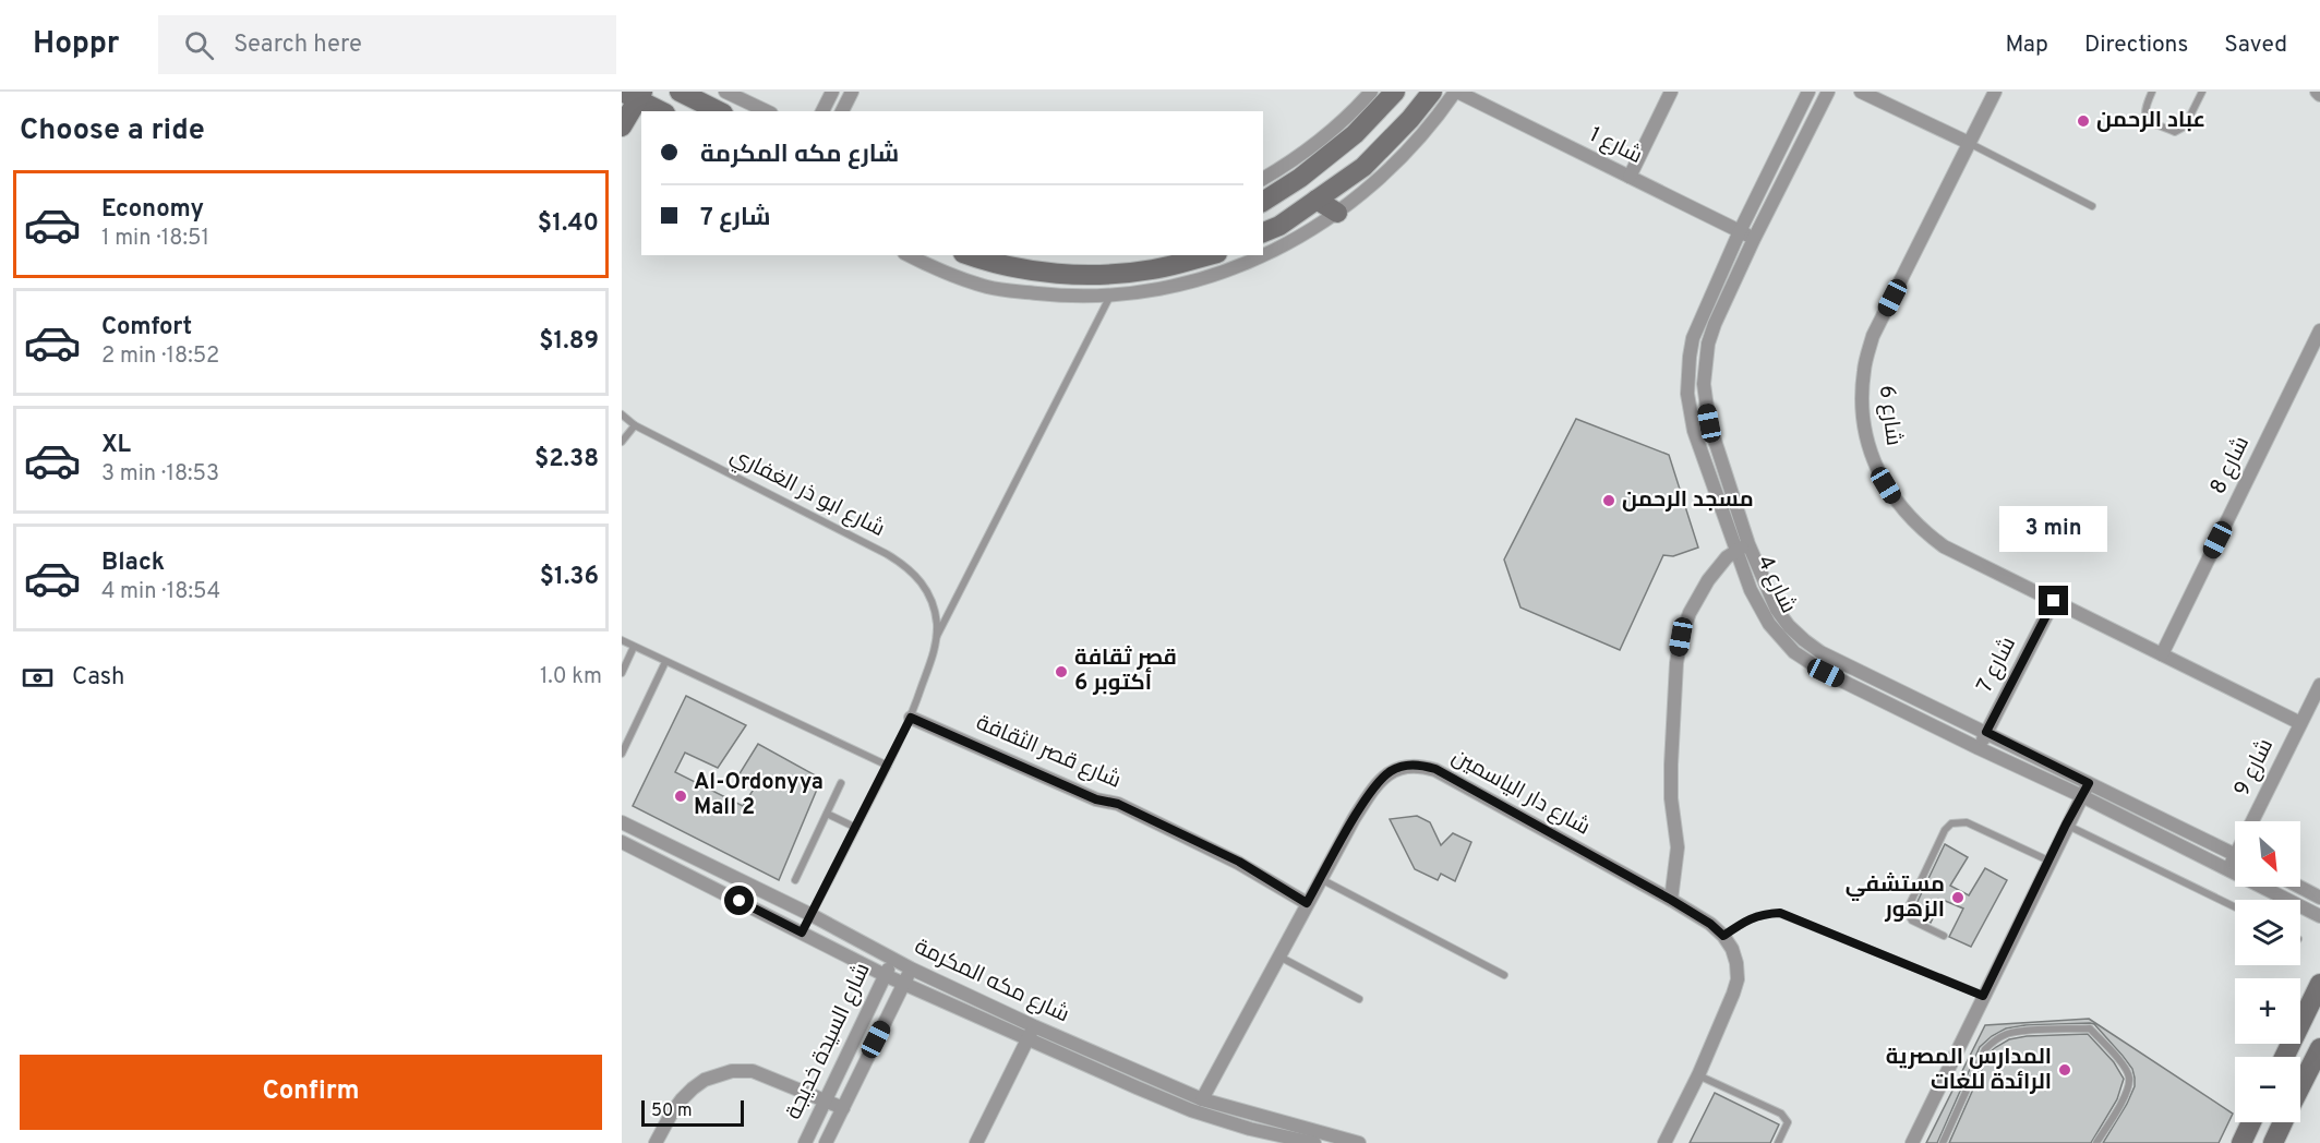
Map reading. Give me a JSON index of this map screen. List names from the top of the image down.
{
  "streets": {
    "street": [
      "شارع 1",
      "شارع 6",
      "شارع 8",
      "شارع 4",
      "شارع 7",
      "شارع قصر الثقافة",
      "شارع 9",
      "شارع دار الياسمين",
      "شارع مكه المكرمة",
      "شارع السيدة خديجة"
    ],
    "lane": ["شارع ابو ذر الغفاري"]
  },
  "crossings": [
    ["شارع 1", "شارع 4"],
    ["شارع 6", "شارع 8"],
    ["شارع 6", "شارع 7"],
    ["شارع 6", "شارع 9"],
    ["شارع ابو ذر الغفاري", "شارع قصر الثقافة"],
    ["شارع ابو ذر الغفاري", "شارع مكه المكرمة"],
    ["شارع 4", "شارع 7"],
    ["شارع 4", "شارع 9"],
    ["شارع قصر الثقافة", "شارع دار الياسمين"],
    ["شارع دار الياسمين", "شارع مكه المكرمة"],
    ["شارع مكه المكرمة", "شارع السيدة خديجة"]
  ],
  "places": [
    "عباد الرحمن",
    "مسجد الرحمن",
    "قصر ثقافة 6 أكتوبر",
    "Al-Ordonyya Mall 2",
    "مستشفي الزهور",
    "المدارس المصرية الرائدة للغات"
  ],
  "scale_bar": "50 m",
  "north": "bottom right",
  "page": {
    "header": "Hoppr",
    "search": "Search here",
    "nav": ["Map", "Directions", "Saved"],
    "heading": "Choose a ride",
    "banner": ["شارع مكه المكرمة", "شارع 7"],
    "list": [
      {
        "name": "Economy",
        "note": "1 min · 18:51",
        "value": "$1.40"
      },
      {
        "name": "Comfort",
        "note": "2 min · 18:52",
        "value": "$1.89"
      },
      {
        "name": "XL",
        "note": "3 min · 18:53",
        "value": "$2.38"
      },
      {
        "name": "Black",
        "note": "4 min · 18:54",
        "value": "$1.36"
      }
    ],
    "bubble": "3 min",
    "pay": ["Cash", "1.0 km"],
    "map_buttons": ["+", "−"],
    "buttons": "Confirm",
    "scale": "50 m"
  }
}
